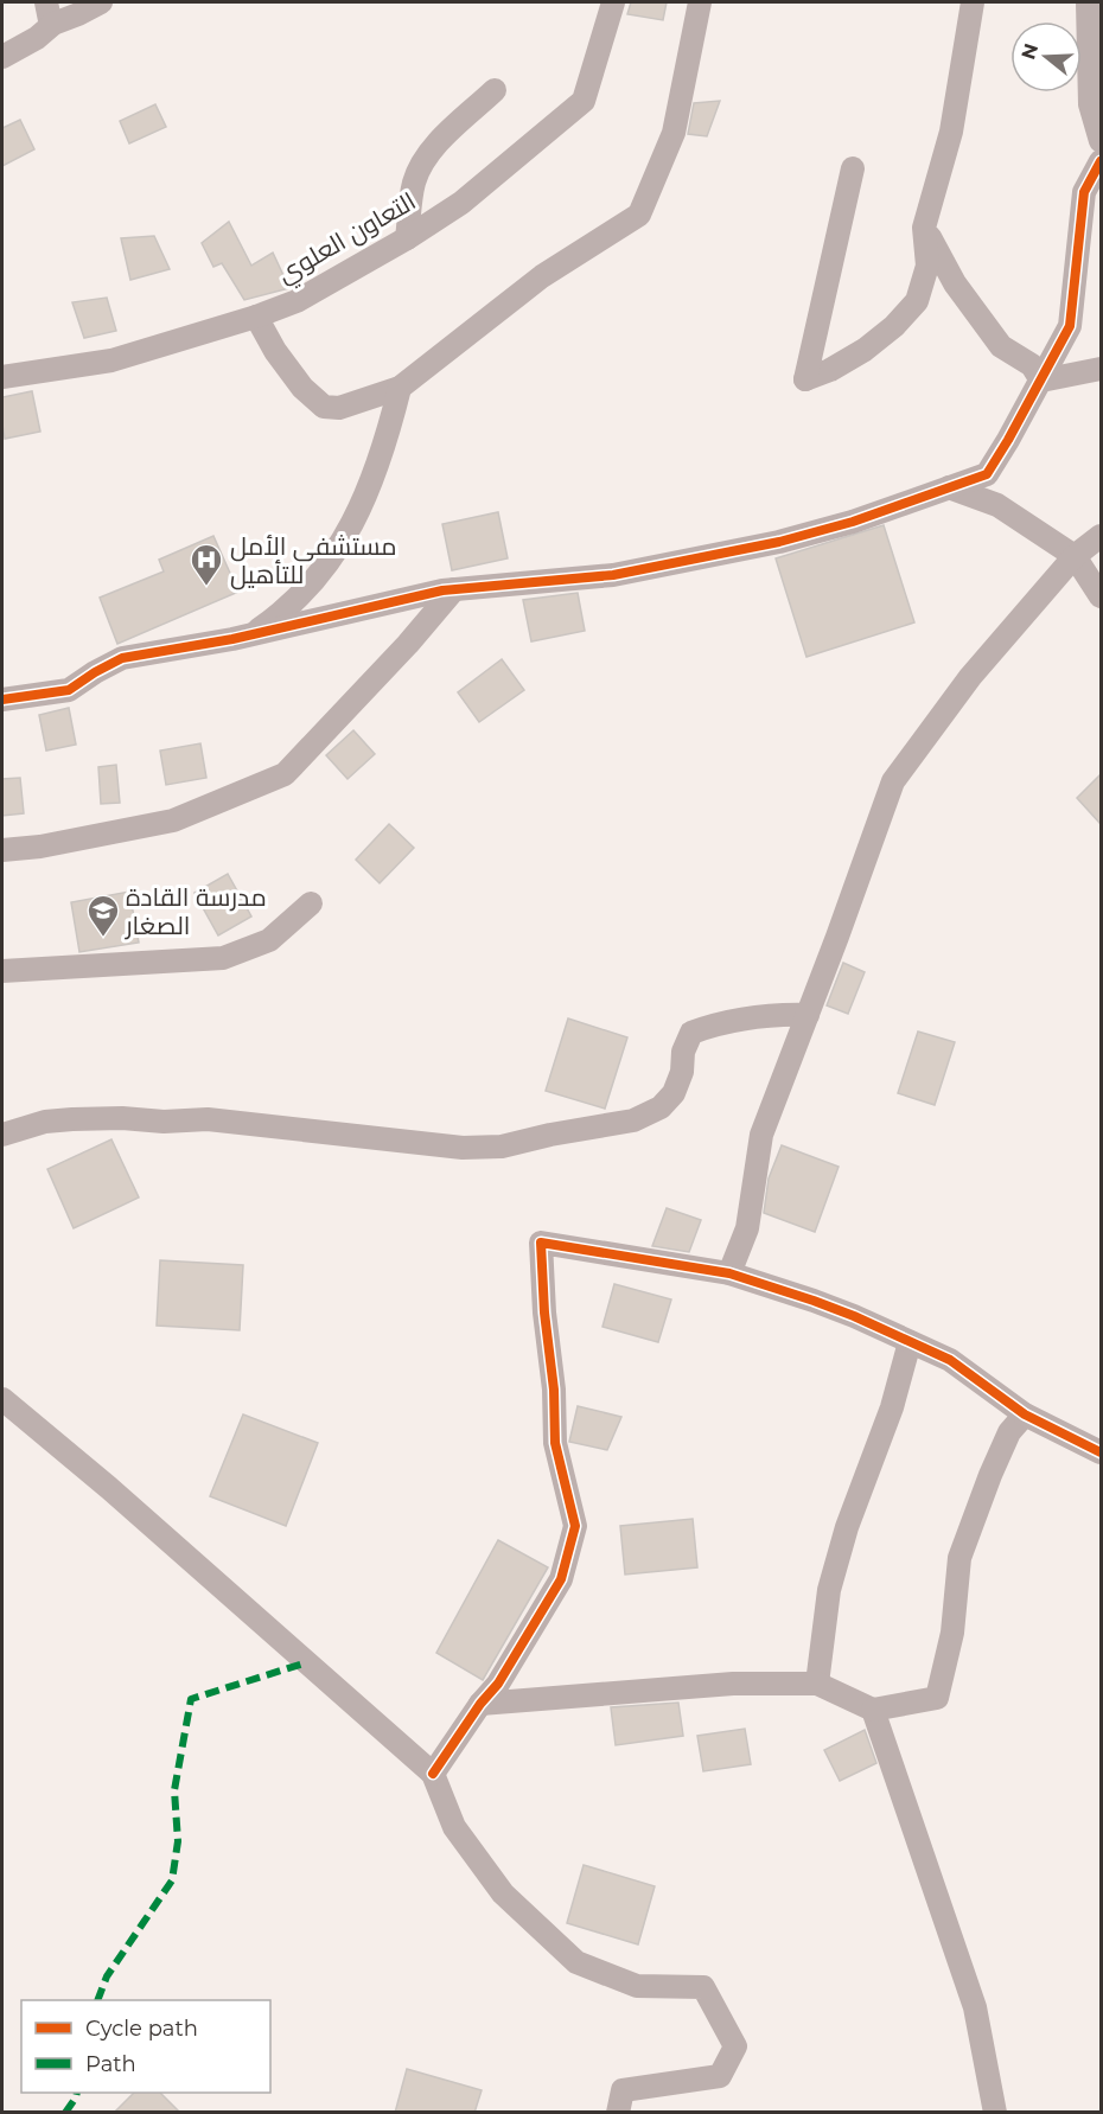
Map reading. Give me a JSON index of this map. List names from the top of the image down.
{
  "streets": {
    "street": ["التعاون العلوي"]
  },
  "places": {
    "hospital": ["مستشفى الأمل للتأهيل"],
    "school or university": ["مدرسة القادة الصغار"]
  },
  "legend": ["Cycle path", "Path"],
  "north": "left"
}
